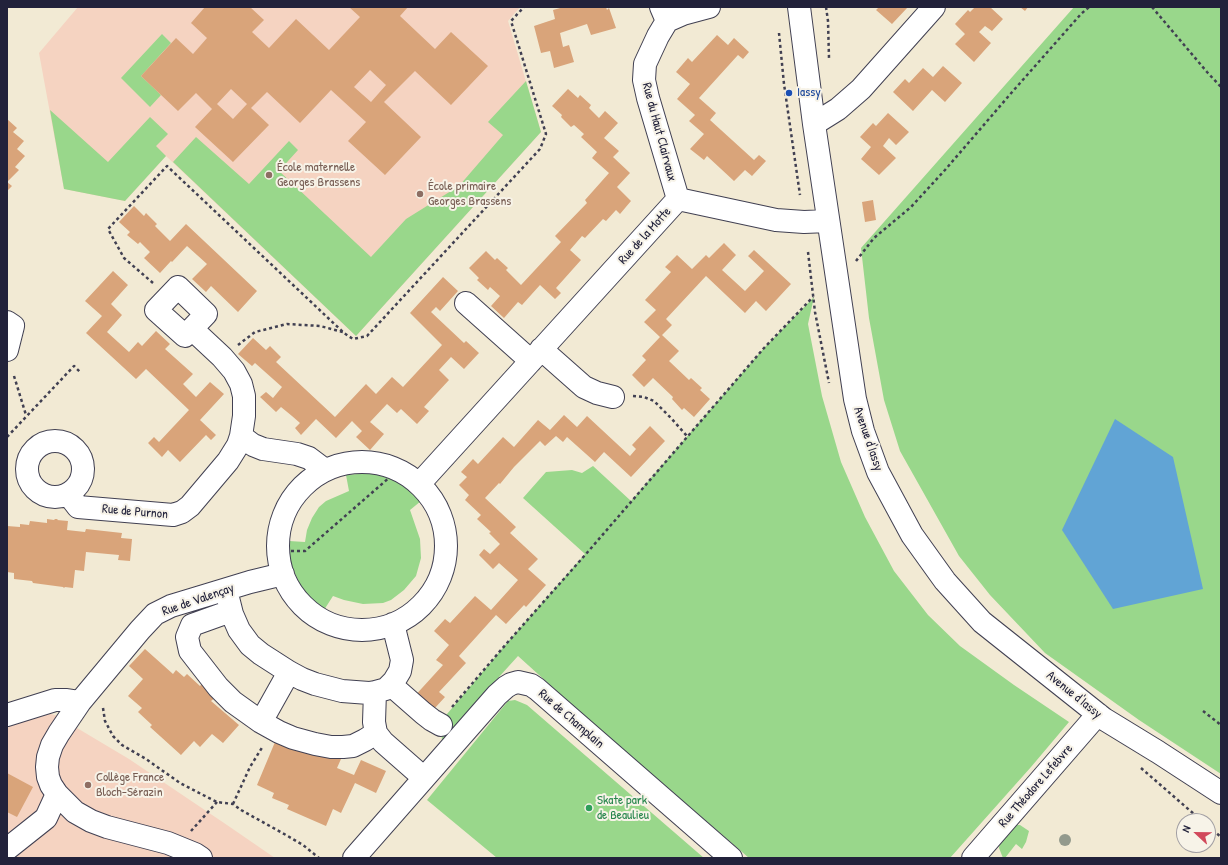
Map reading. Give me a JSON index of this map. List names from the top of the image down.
{
  "streets": {
    "street": [
      "Rue du Haut Clairvaux",
      "Rue de la Motte",
      "Avenue d'Iassy",
      "Rue de Purnon",
      "Rue de Valençay",
      "Rue de Champlain",
      "Rue Théodore Lefebvre"
    ]
  },
  "crossings": [
    ["Rue du Haut Clairvaux", "Rue de la Motte"],
    ["Rue de la Motte", "Avenue d'Iassy"],
    ["Avenue d'Iassy", "Rue Théodore Lefebvre"]
  ],
  "places": [
    "Iassy",
    "École maternelle Georges Brassens",
    "École primaire Georges Brassens",
    "Collège France Bloch-Sérazin",
    "Skate park de Beaulieu"
  ],
  "north": "left"
}
